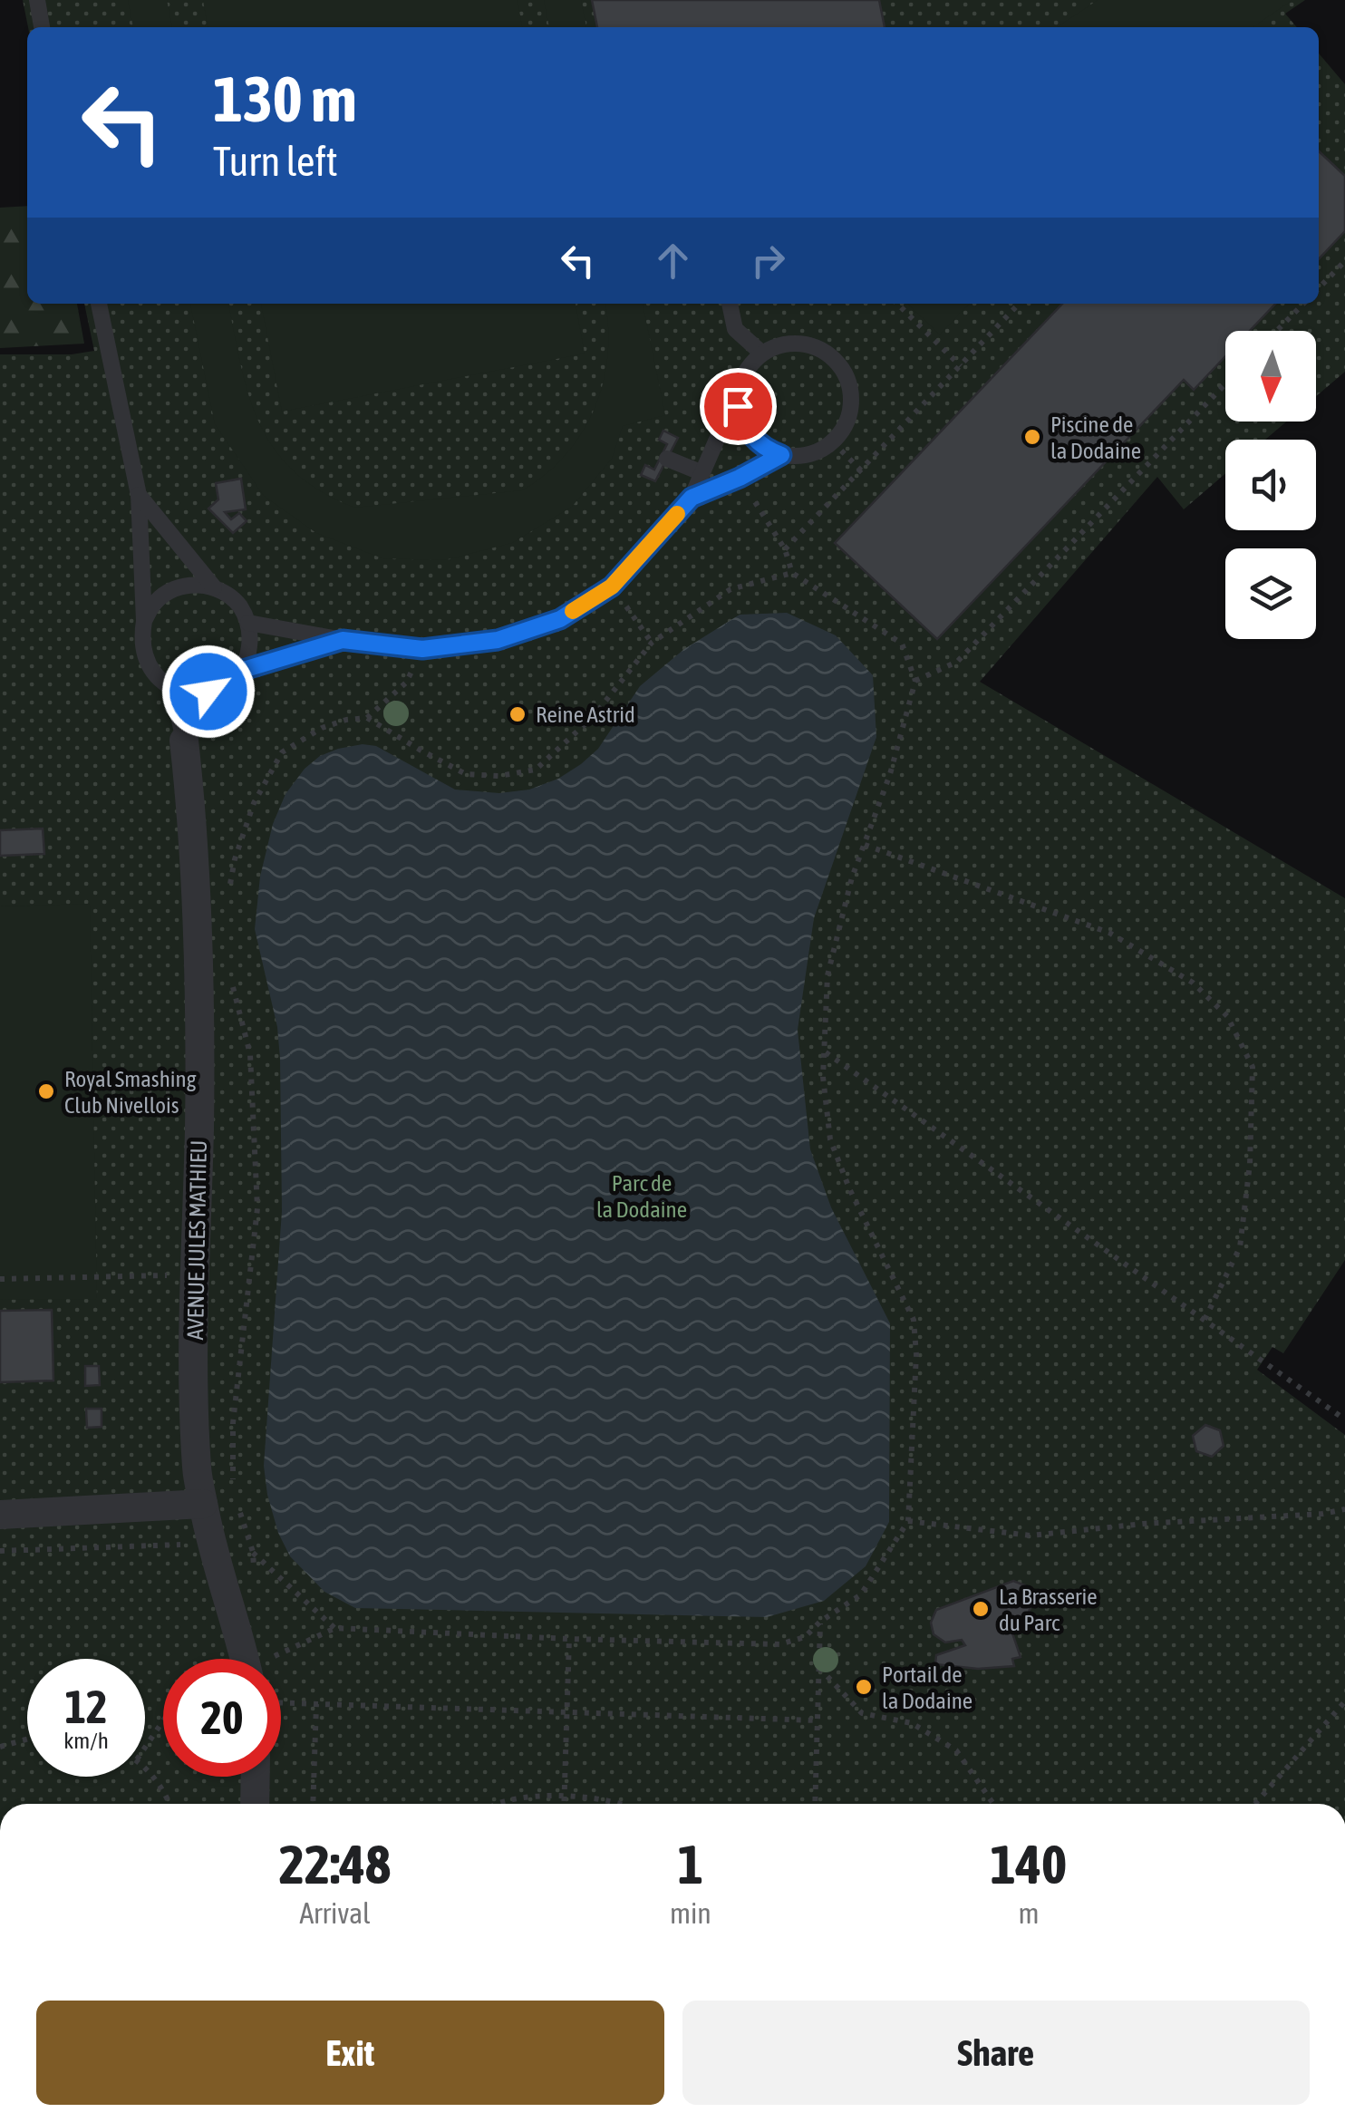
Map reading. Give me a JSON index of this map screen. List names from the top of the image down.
{
  "streets": {
    "street": ["AVENUE JULES MATHIEU"]
  },
  "parks": ["Parc de la Dodaine"],
  "places": [
    "Piscine de la Dodaine",
    "Reine Astrid",
    "Royal Smashing Club Nivellois",
    "La Brasserie du Parc",
    "Portail de la Dodaine"
  ],
  "north": "bottom",
  "page": {
    "turn": ["130 m", "Turn left"],
    "speed": "12 km/h",
    "limit": "20",
    "eta": [
      "22:48",
      "Arrival",
      "1",
      "min",
      "140",
      "m"
    ],
    "buttons": ["Exit", "Share"]
  }
}
